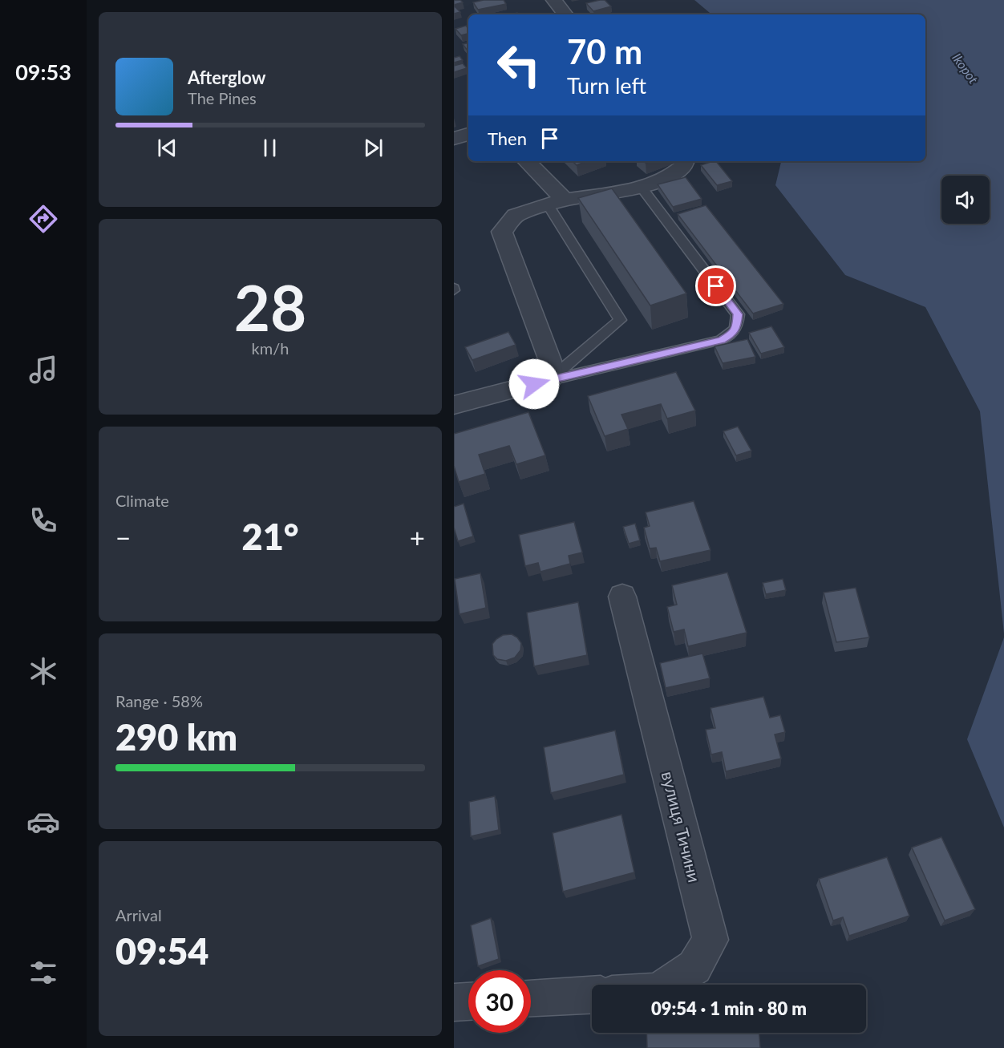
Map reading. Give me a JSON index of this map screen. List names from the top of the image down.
{
  "streets": {
    "street": ["вулиця Тичини"]
  },
  "water": ["Ikopot"],
  "page": {
    "tabs": "09:53",
    "turn": ["70 m", "Turn left"],
    "song": ["Afterglow", "The Pines"],
    "then": "Then",
    "tile": [
      ["28", "km/h"],
      "Climate",
      ["Range · 58%", "290 km"],
      ["Arrival", "09:54"]
    ],
    "heat": ["−", "21°", "+"],
    "limit": "30",
    "trip": "09:54 · 1 min · 80 m"
  }
}
